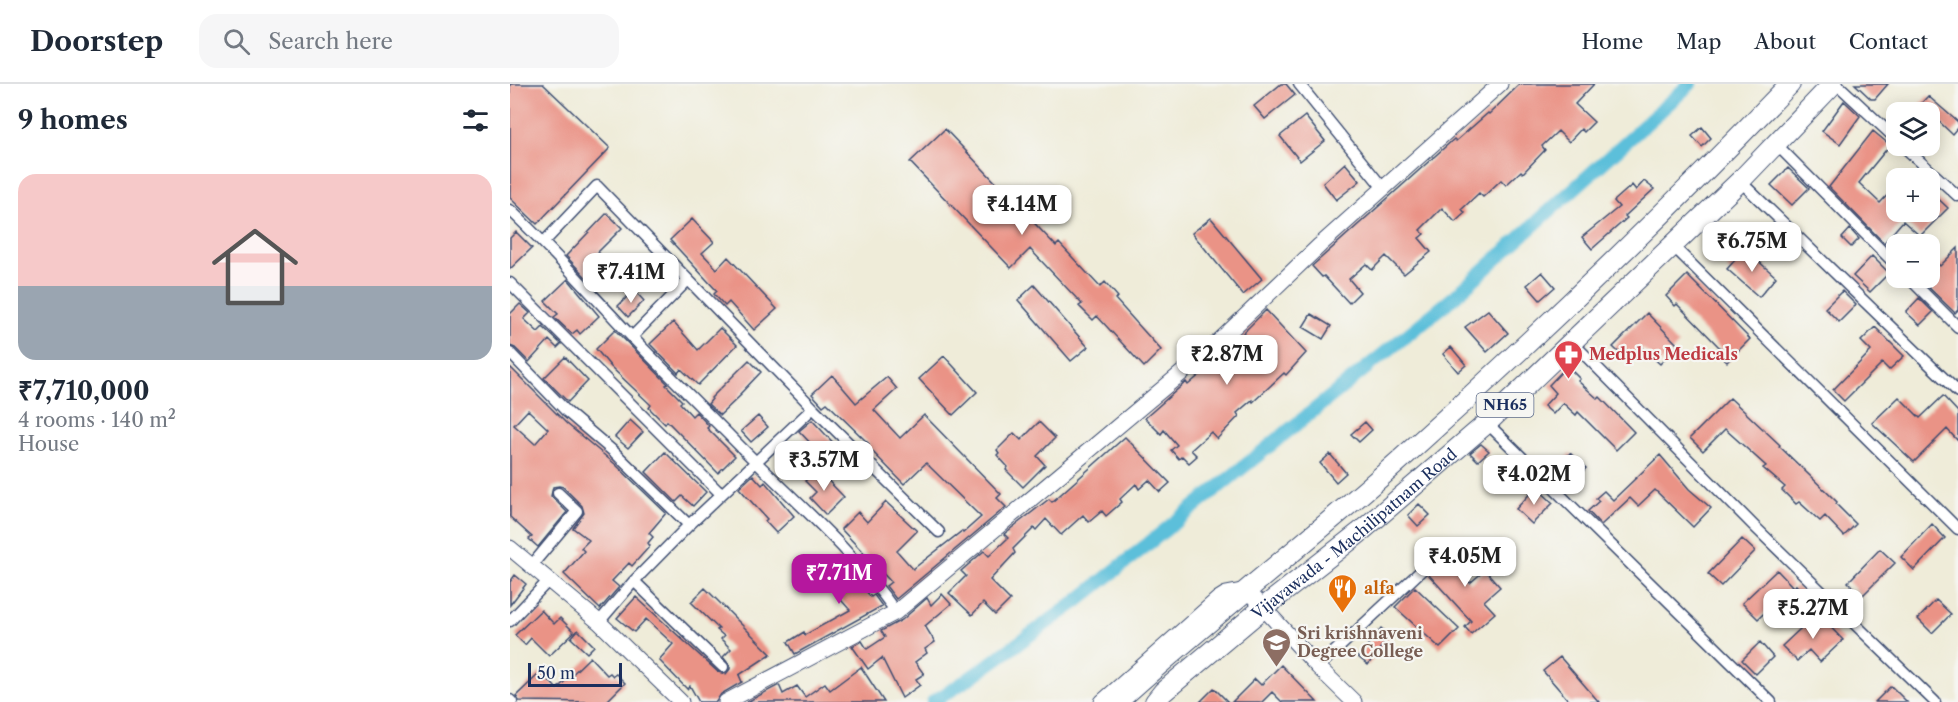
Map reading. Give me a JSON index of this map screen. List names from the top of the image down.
{
  "streets": {
    "highway": ["NH65", "Vijayawada - Machilipatnam Road"]
  },
  "places": {
    "pharmacy": ["Medplus Medicals"],
    "restaurant": ["alfa"],
    "school or university": ["Sri krishnaveni Degree College"]
  },
  "scale_bar": "50 m",
  "page": {
    "header": "Doorstep",
    "search": "Search here",
    "nav": [
      "Home",
      "Map",
      "About",
      "Contact"
    ],
    "heading": "9 homes",
    "map_buttons": ["+", "−"],
    "list": [
      {
        "name": "₹7,710,000",
        "note": "4 rooms · 140 m² · House"
      }
    ],
    "price": [
      "₹4.14M",
      "₹6.75M",
      "₹7.41M",
      "₹2.87M",
      "₹3.57M",
      "₹4.02M",
      "₹4.05M",
      "₹7.71M",
      "₹5.27M"
    ],
    "scale": "50 m"
  }
}
